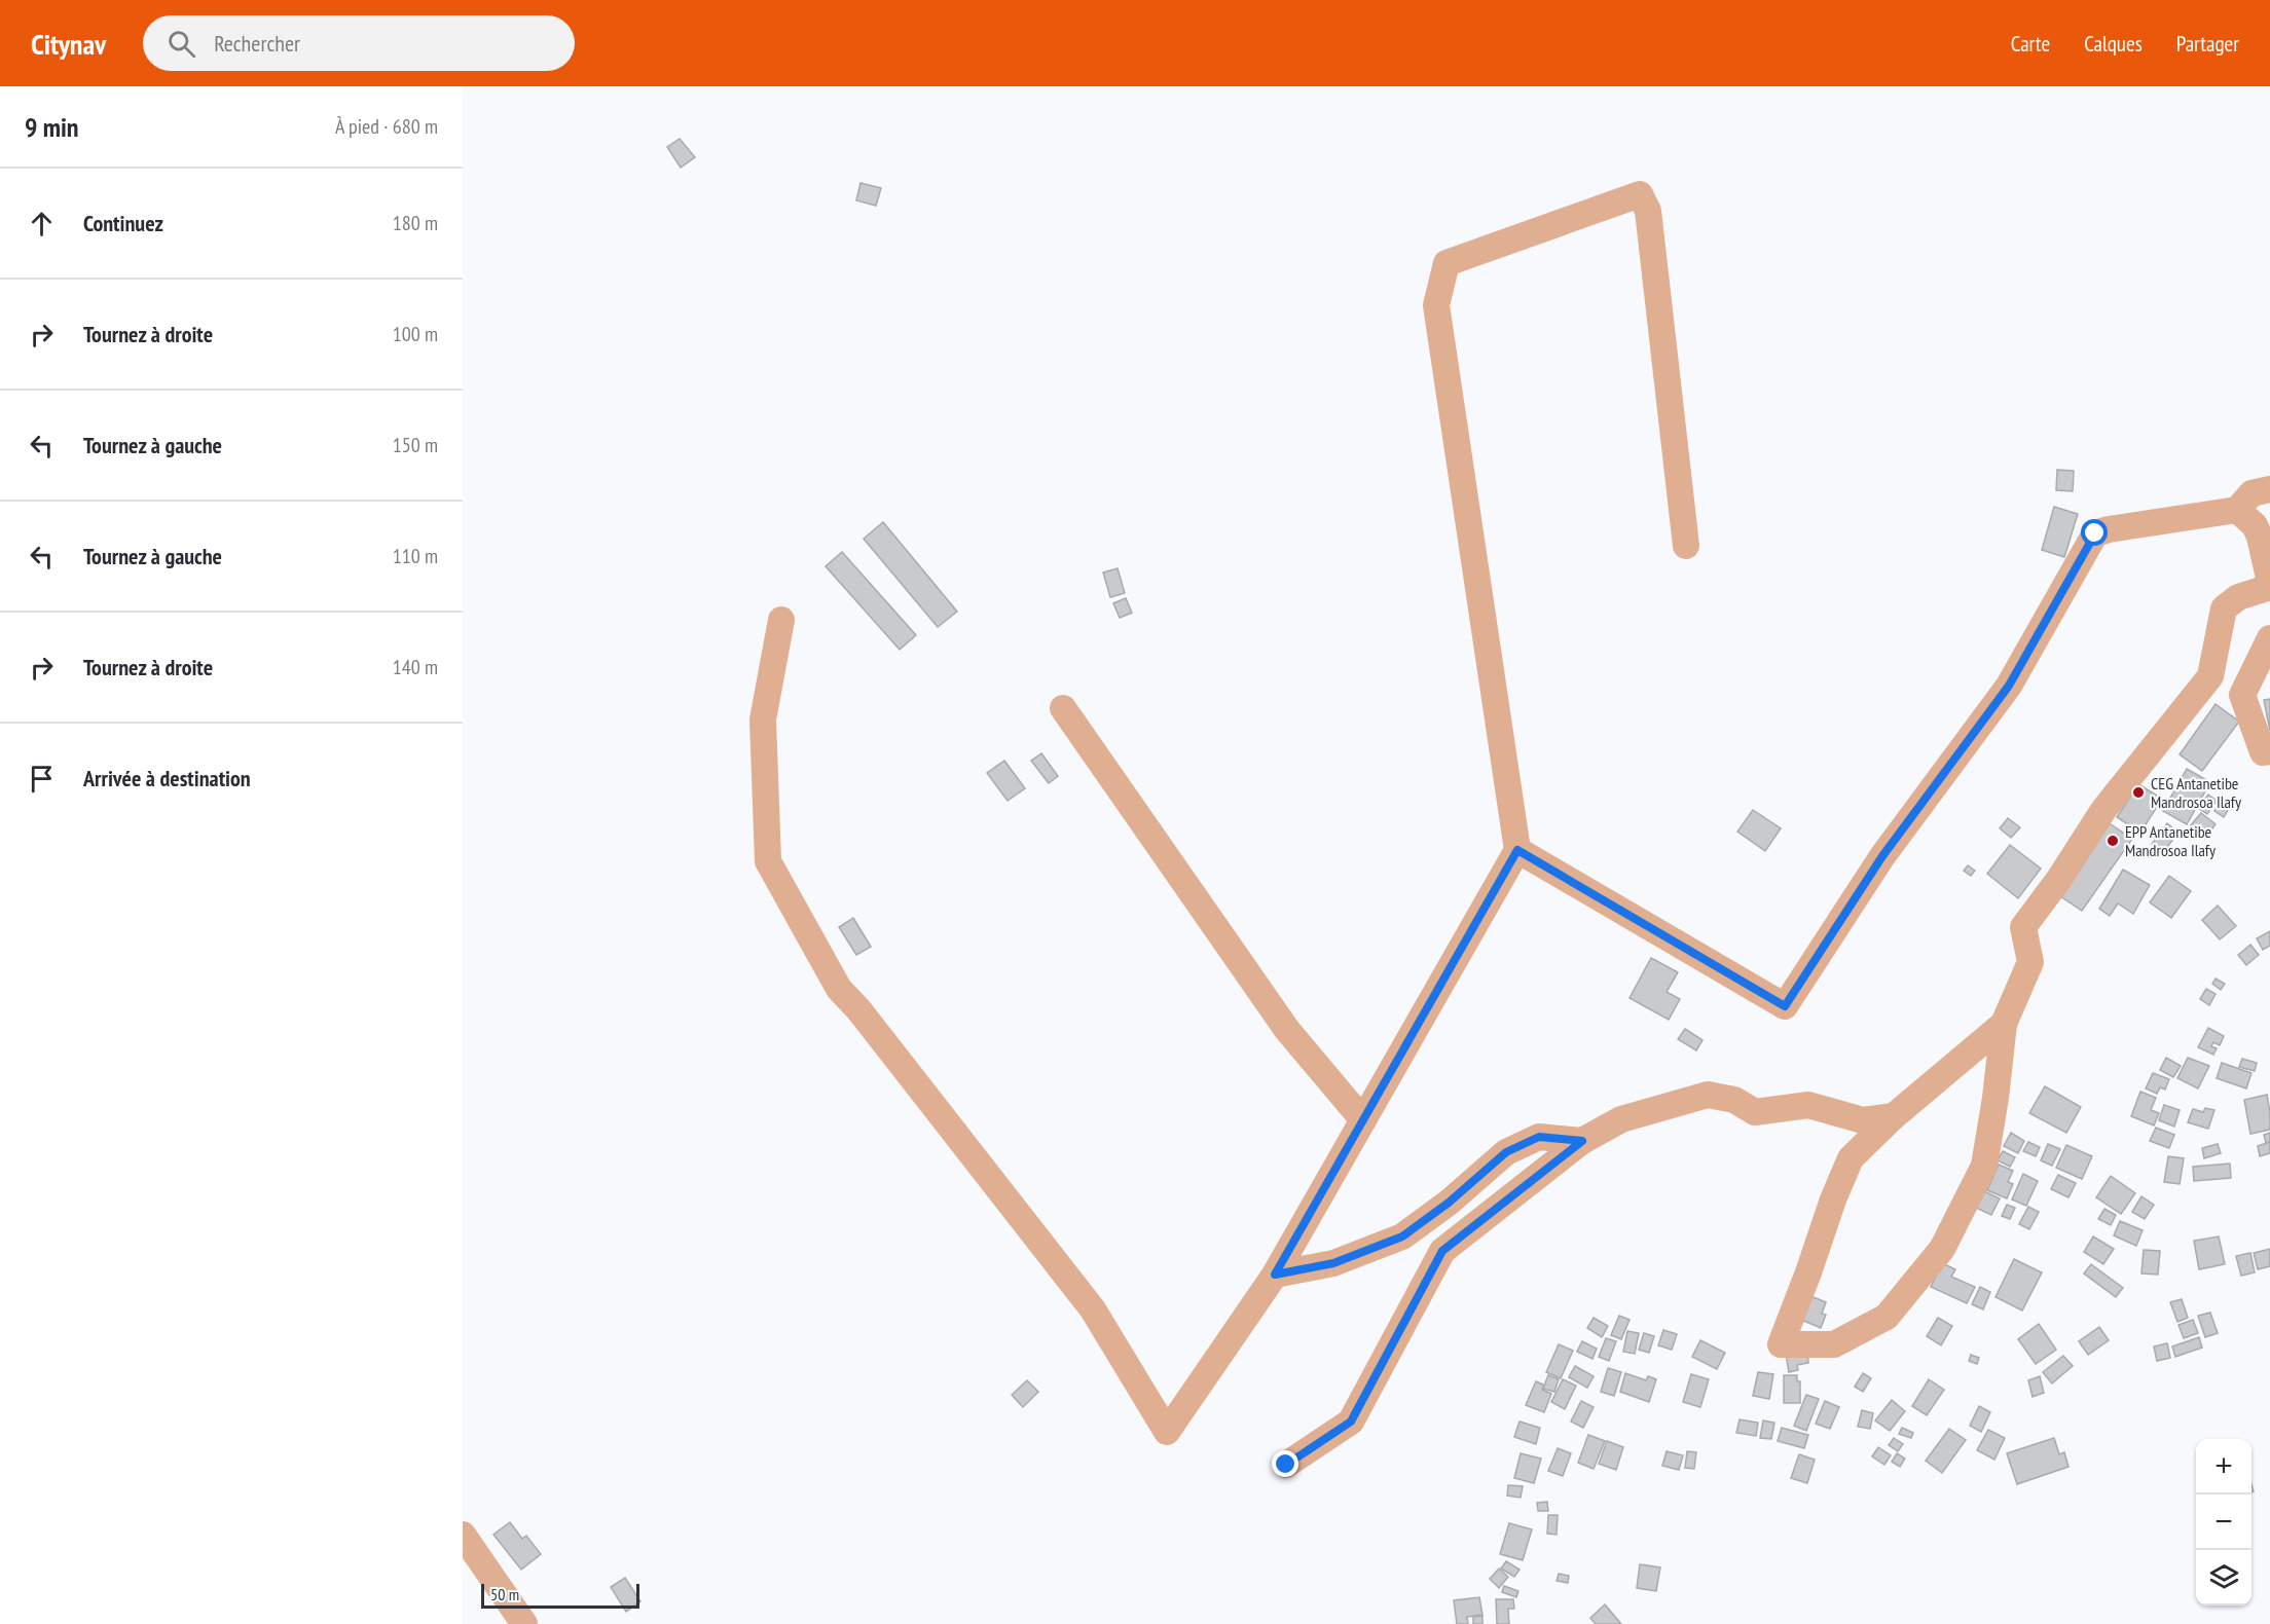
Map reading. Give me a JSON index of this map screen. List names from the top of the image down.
{
  "places": ["CEG Antanetibe Mandrosoa Ilafy", "EPP Antanetibe Mandrosoa Ilafy"],
  "scale_bar": "50 m",
  "page": {
    "header": "Citynav",
    "search": "Rechercher",
    "nav": ["Carte", "Calques", "Partager"],
    "heading": ["9 min", "À pied · 680 m"],
    "list": [
      ["Continuez", "180 m"],
      ["Tournez à droite", "100 m"],
      ["Tournez à gauche", "150 m"],
      ["Tournez à gauche", "110 m"],
      ["Tournez à droite", "140 m"],
      "Arrivée à destination"
    ],
    "map_buttons": ["+", "−"],
    "scale": "50 m"
  }
}
